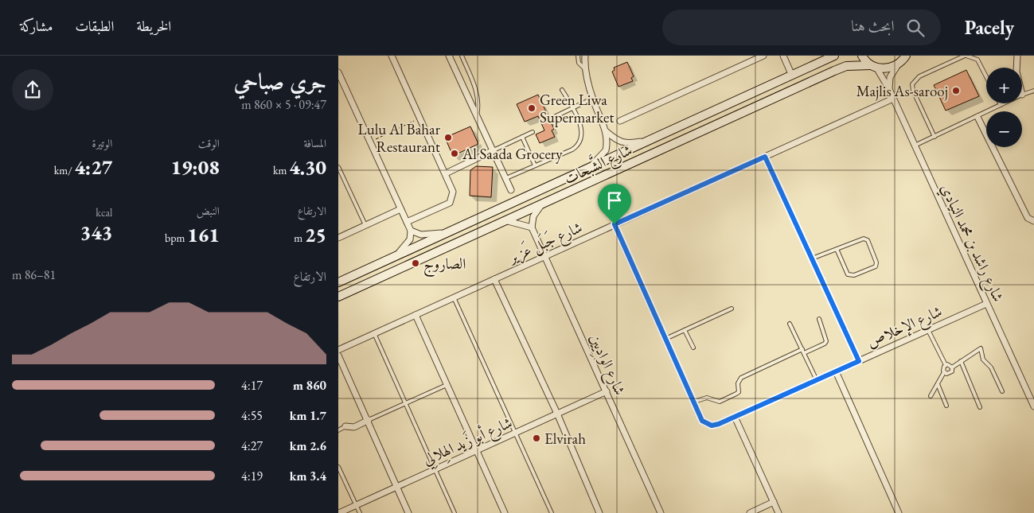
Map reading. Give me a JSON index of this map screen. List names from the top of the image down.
{
  "streets": {
    "street": [
      "شارع الشَّبحات",
      "شارع جَبَل عَزير",
      "شارع راشد بن محمد النيادي",
      "شارع الإخلاص",
      "شارع الوادِيين",
      "شارع أبو زَيد الهِلالِي"
    ]
  },
  "crossings": [
    ["شارع الشَّبحات", "شارع راشد بن محمد النيادي"],
    ["شارع جَبَل عَزير", "شارع راشد بن محمد النيادي"],
    ["شارع جَبَل عَزير", "شارع الإخلاص"],
    ["شارع جَبَل عَزير", "شارع الوادِيين"],
    ["شارع راشد بن محمد النيادي", "شارع الإخلاص"],
    ["شارع الوادِيين", "شارع أبو زَيد الهِلالِي"]
  ],
  "places": [
    "Majlis As-sarooj",
    "Green Liwa Supermarket",
    "Lulu Al Bahar Restaurant",
    "Al Saada Grocery",
    "الصاروج",
    "Elvirah"
  ],
  "page": {
    "header": "Pacely",
    "search": "ابحث هنا",
    "nav": ["الخريطة", "الطبقات", "مشاركة"],
    "heading": ["جري صباحي", "09:47 · 5 × 860 m"],
    "map_buttons": ["+", "−"],
    "stats": [
      ["المسافة", "4.30 km"],
      ["الوقت", "19:08"],
      ["الوتيرة", "4:27 /km"],
      ["الارتفاع", "25 m"],
      ["النبض", "161 bpm"],
      ["kcal", "343"]
    ],
    "chart": ["الارتفاع", "81–86 m"],
    "list": [
      {
        "name": "860 m",
        "note": "4:17"
      },
      {
        "name": "1.7 km",
        "note": "4:55"
      },
      {
        "name": "2.6 km",
        "note": "4:27"
      },
      {
        "name": "3.4 km",
        "note": "4:19"
      }
    ]
  }
}
